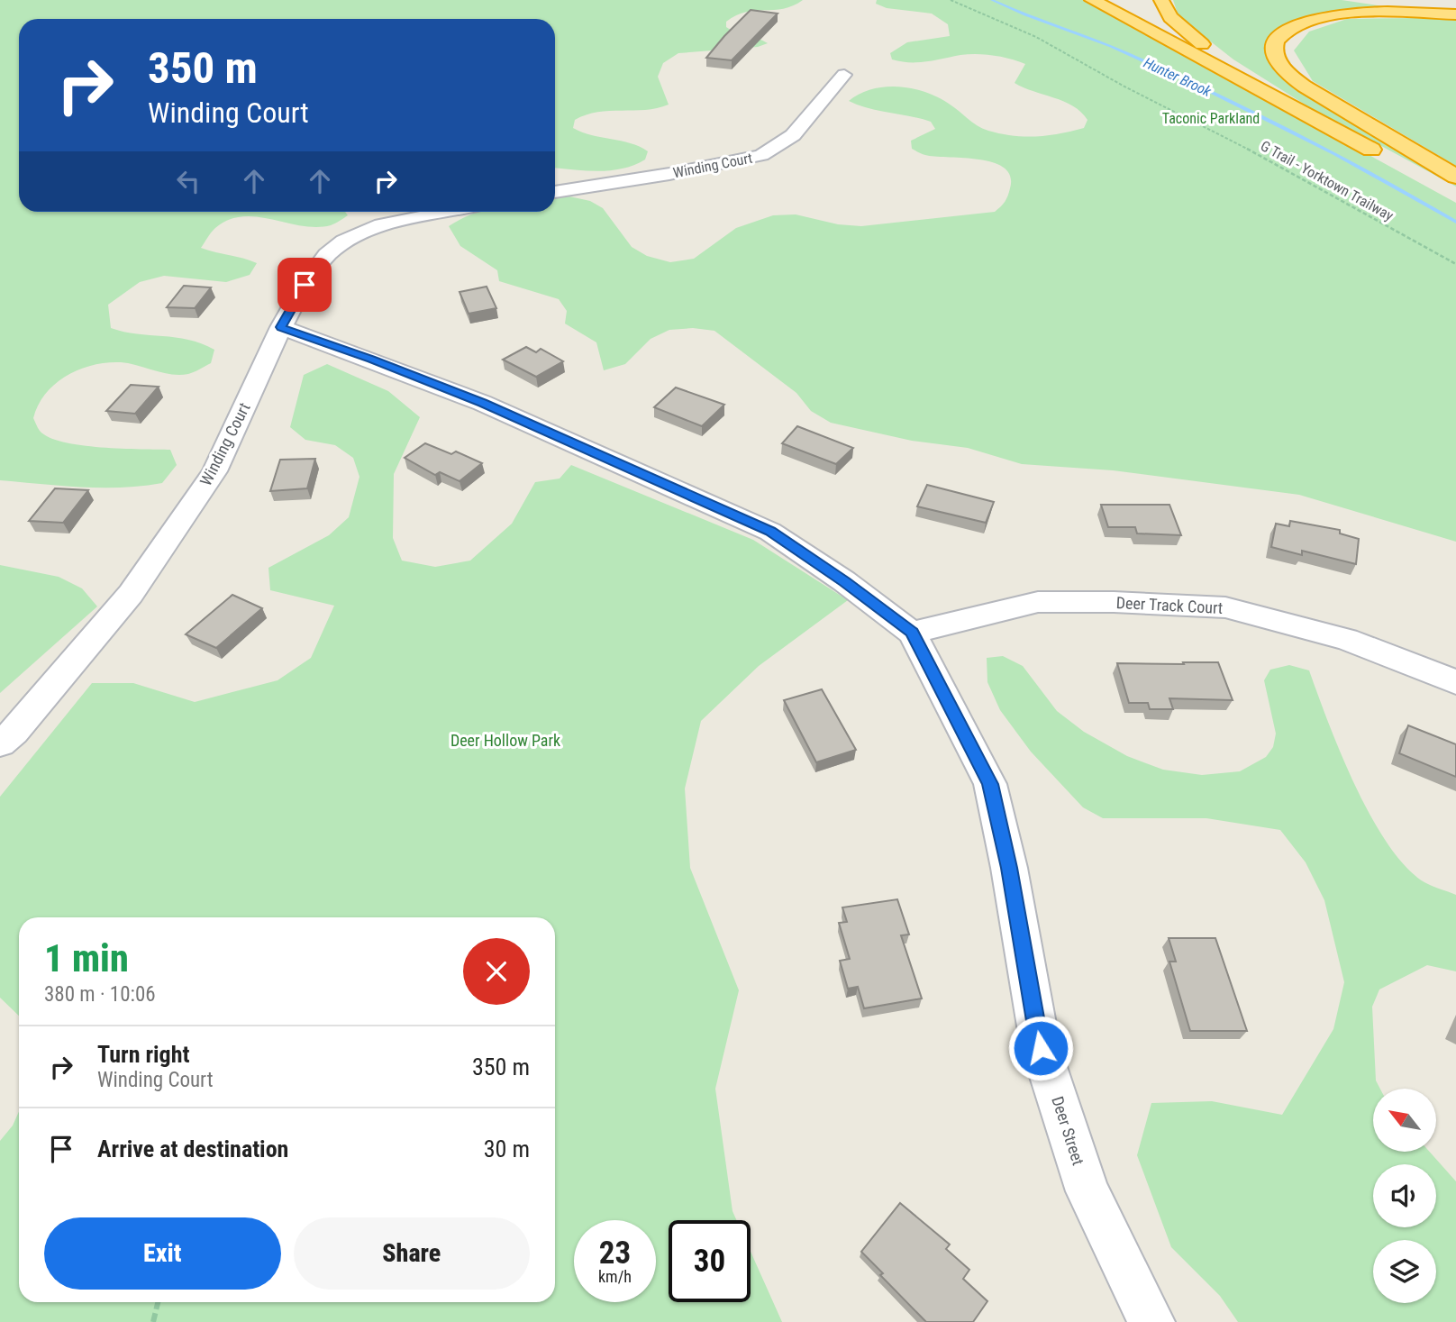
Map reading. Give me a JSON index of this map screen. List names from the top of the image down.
{
  "streets": {
    "street": ["Winding Court", "Deer Track Court", "Deer Street"],
    "path": ["G Trail - Yorktown Trailway"]
  },
  "crossings": [
    ["Winding Court", "Deer Street"],
    ["Deer Track Court", "Deer Street"]
  ],
  "water": ["Hunter Brook"],
  "parks": ["Taconic Parkland", "Deer Hollow Park"],
  "north": "top left",
  "page": {
    "turn": ["350 m", "Winding Court"],
    "heading": ["1 min", "380 m · 10:06"],
    "list": [
      {
        "name": "Turn right",
        "note": "Winding Court",
        "value": "350 m"
      },
      {
        "name": "Arrive at destination",
        "value": "30 m"
      }
    ],
    "buttons": ["Exit", "Share"],
    "speed": "23 km/h",
    "limit": "30"
  }
}
